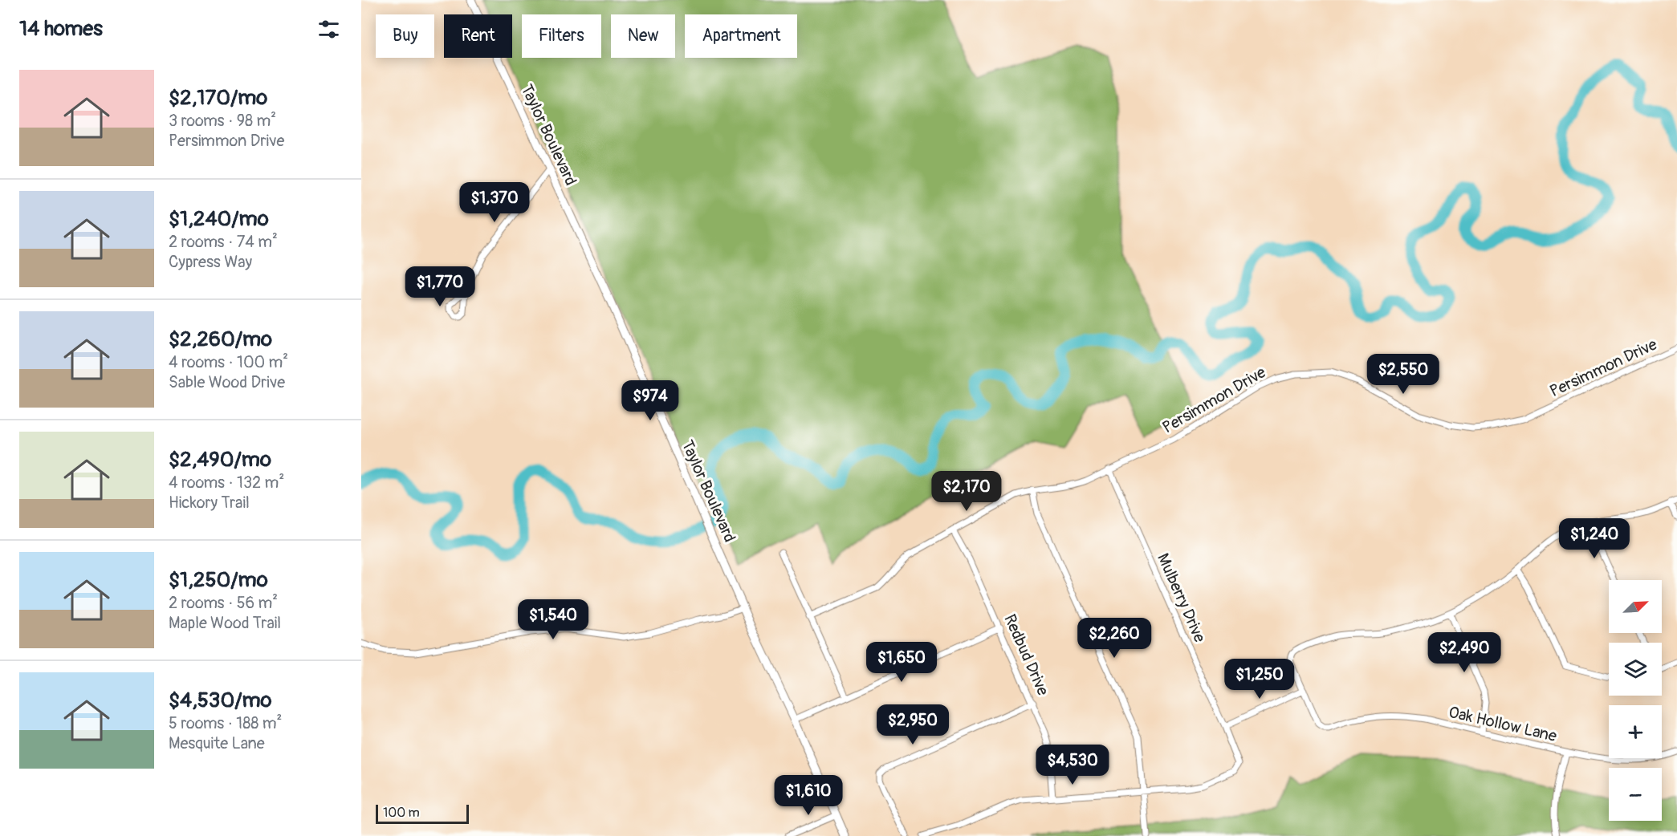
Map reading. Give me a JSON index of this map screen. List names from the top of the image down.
{
  "streets": {
    "street": [
      "Taylor Boulevard",
      "Persimmon Drive",
      "Mulberry Drive",
      "Redbud Drive",
      "Oak Hollow Lane"
    ]
  },
  "crossings": [
    ["Persimmon Drive", "Mulberry Drive"],
    ["Persimmon Drive", "Redbud Drive"]
  ],
  "scale_bar": "100 m",
  "north": "top right",
  "page": {
    "heading": "14 homes",
    "chip": [
      "Buy",
      "Rent",
      "Filters",
      "New",
      "Apartment"
    ],
    "list": [
      {
        "name": "$2,170/mo",
        "note": "3 rooms · 98 m² · Persimmon Drive"
      },
      {
        "name": "$1,240/mo",
        "note": "2 rooms · 74 m² · Cypress Way"
      },
      {
        "name": "$2,260/mo",
        "note": "4 rooms · 100 m² · Sable Wood Drive"
      },
      {
        "name": "$2,490/mo",
        "note": "4 rooms · 132 m² · Hickory Trail"
      },
      {
        "name": "$1,250/mo",
        "note": "2 rooms · 56 m² · Maple Wood Trail"
      },
      {
        "name": "$4,530/mo",
        "note": "5 rooms · 188 m² · Mesquite Lane"
      }
    ],
    "price": [
      "$1,370",
      "$1,770",
      "$2,550",
      "$974",
      "$2,170",
      "$1,240",
      "$1,540",
      "$2,260",
      "$2,490",
      "$1,650",
      "$1,250",
      "$2,950",
      "$4,530",
      "$1,610"
    ],
    "map_buttons": ["+", "−"],
    "scale": "100 m"
  }
}
